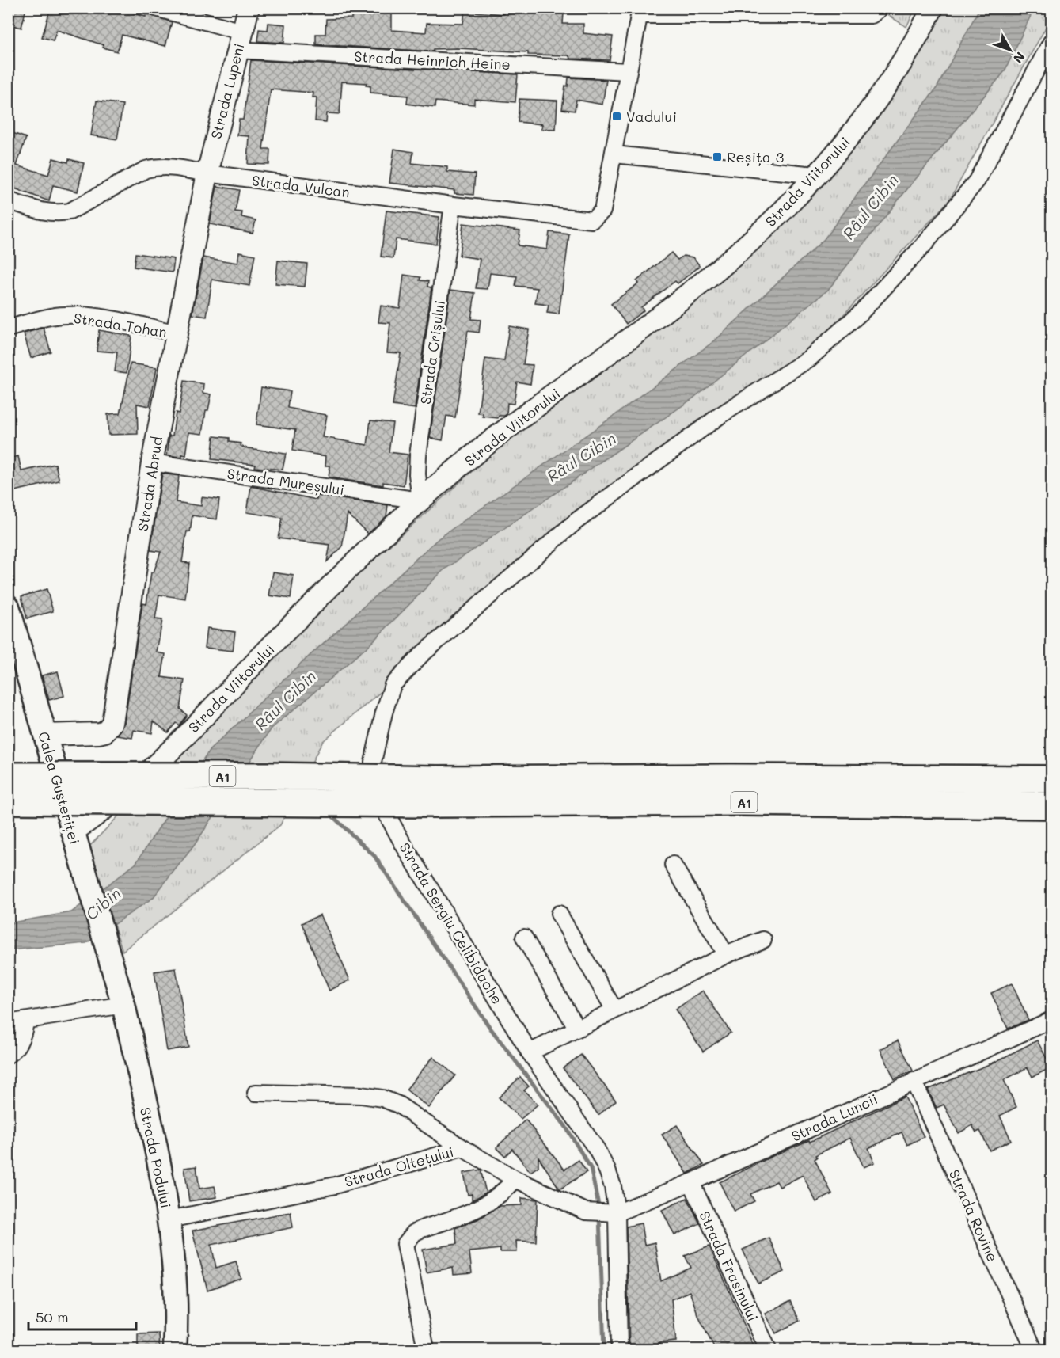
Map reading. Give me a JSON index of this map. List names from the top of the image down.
{
  "streets": {
    "highway": ["A1"],
    "main road": ["Calea Gușteriței", "Strada Podului"],
    "street": [
      "Strada Heinrich Heine",
      "Strada Lupeni",
      "Strada Viitorului",
      "Strada Vulcan",
      "Strada Tohan",
      "Strada Crișului",
      "Strada Mureșului",
      "Strada Abrud",
      "Strada Sergiu Celibidache",
      "Strada Luncii",
      "Strada Oltețului",
      "Strada Rovine",
      "Strada Frasinului"
    ]
  },
  "crossings": [
    ["Strada Heinrich Heine", "Strada Lupeni"],
    ["Strada Lupeni", "Strada Vulcan"],
    ["Strada Lupeni", "Strada Abrud"],
    ["Strada Viitorului", "Strada Crișului"],
    ["Strada Viitorului", "Strada Mureșului"],
    ["Strada Viitorului", "Calea Gușteriței"],
    ["Strada Vulcan", "Strada Crișului"],
    ["Strada Vulcan", "Strada Abrud"],
    ["Strada Tohan", "Strada Abrud"],
    ["Strada Crișului", "Strada Mureșului"],
    ["Strada Mureșului", "Strada Abrud"],
    ["Strada Abrud", "Calea Gușteriței"],
    ["Calea Gușteriței", "Strada Podului"],
    ["Strada Sergiu Celibidache", "Strada Luncii"],
    ["Strada Sergiu Celibidache", "Strada Oltețului"],
    ["Strada Luncii", "Strada Oltețului"],
    ["Strada Luncii", "Strada Rovine"],
    ["Strada Luncii", "Strada Frasinului"],
    ["Strada Podului", "Strada Oltețului"]
  ],
  "water": ["Râul Cibin", "Cibin"],
  "places": {
    "transit": ["Vadului", "Reșița 3"]
  },
  "scale_bar": "50 m",
  "north": "bottom right"
}
